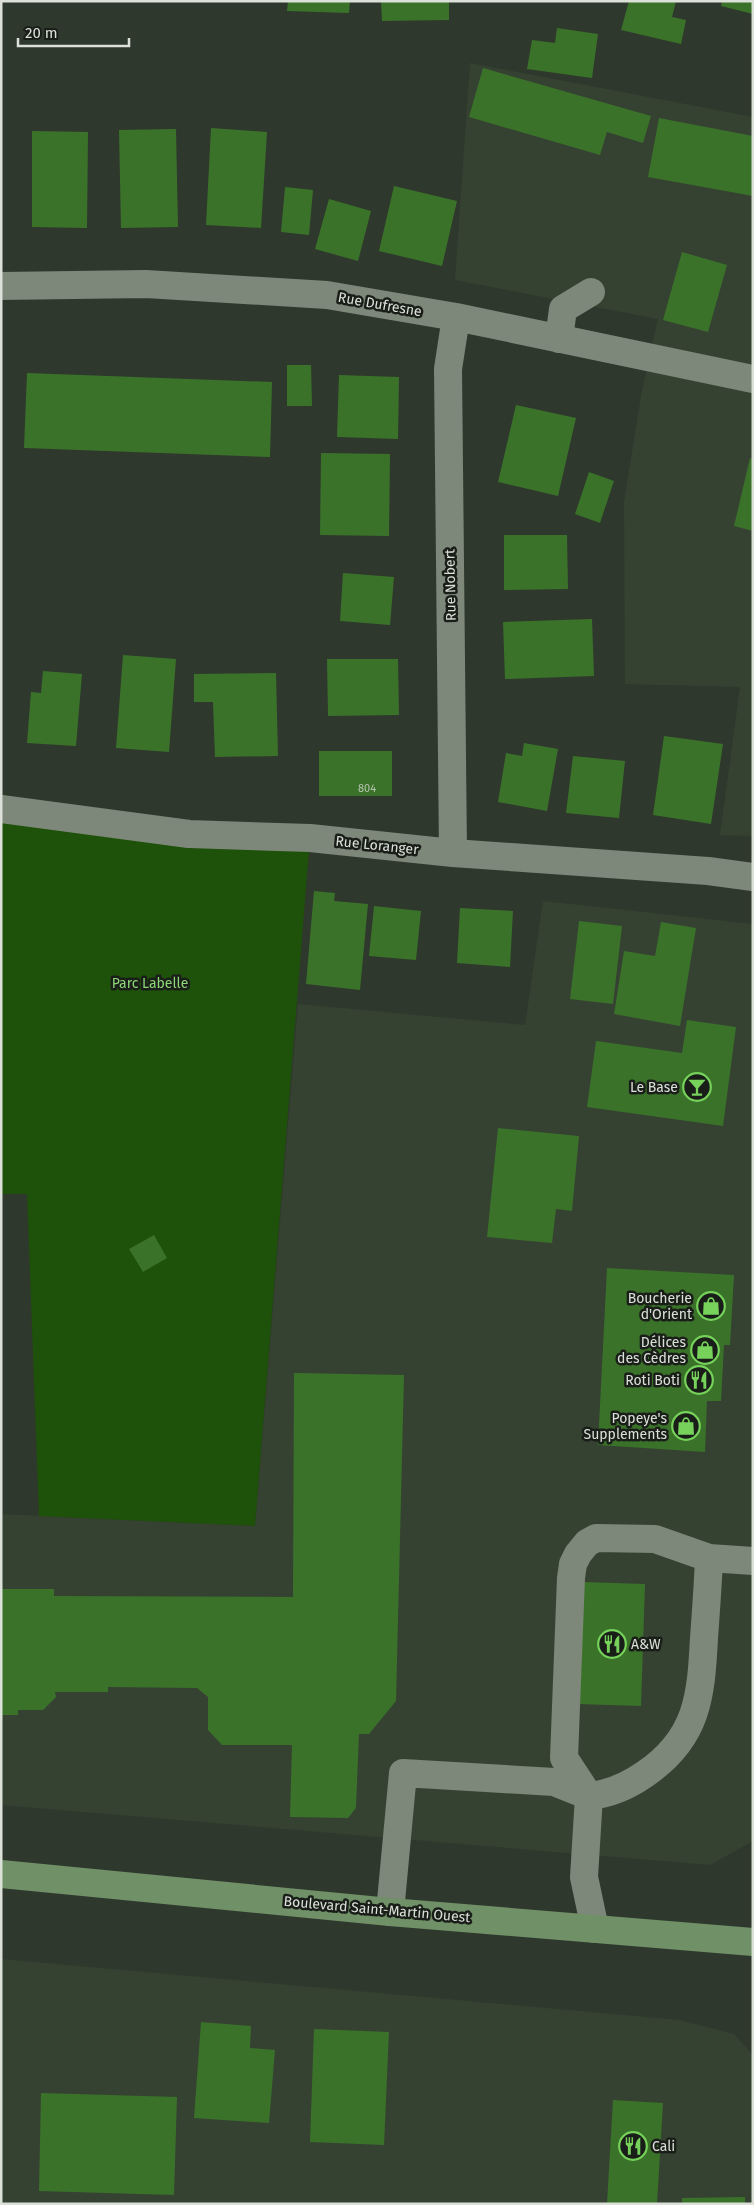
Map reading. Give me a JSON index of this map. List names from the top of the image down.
{
  "streets": {
    "main road": ["Boulevard Saint-Martin Ouest"],
    "street": ["Rue Dufresne", "Rue Nobert", "Rue Loranger"]
  },
  "crossings": [
    ["Rue Dufresne", "Rue Nobert"],
    ["Rue Nobert", "Rue Loranger"]
  ],
  "parks": ["Parc Labelle"],
  "places": {
    "bar": ["Le Base"],
    "shop": ["Boucherie d'Orient", "Délices des Cèdres", "Popeye's Supplements"],
    "restaurant": ["Roti Boti", "A&W", "Cali"]
  },
  "house_numbers": ["804"],
  "scale_bar": "20 m"
}
